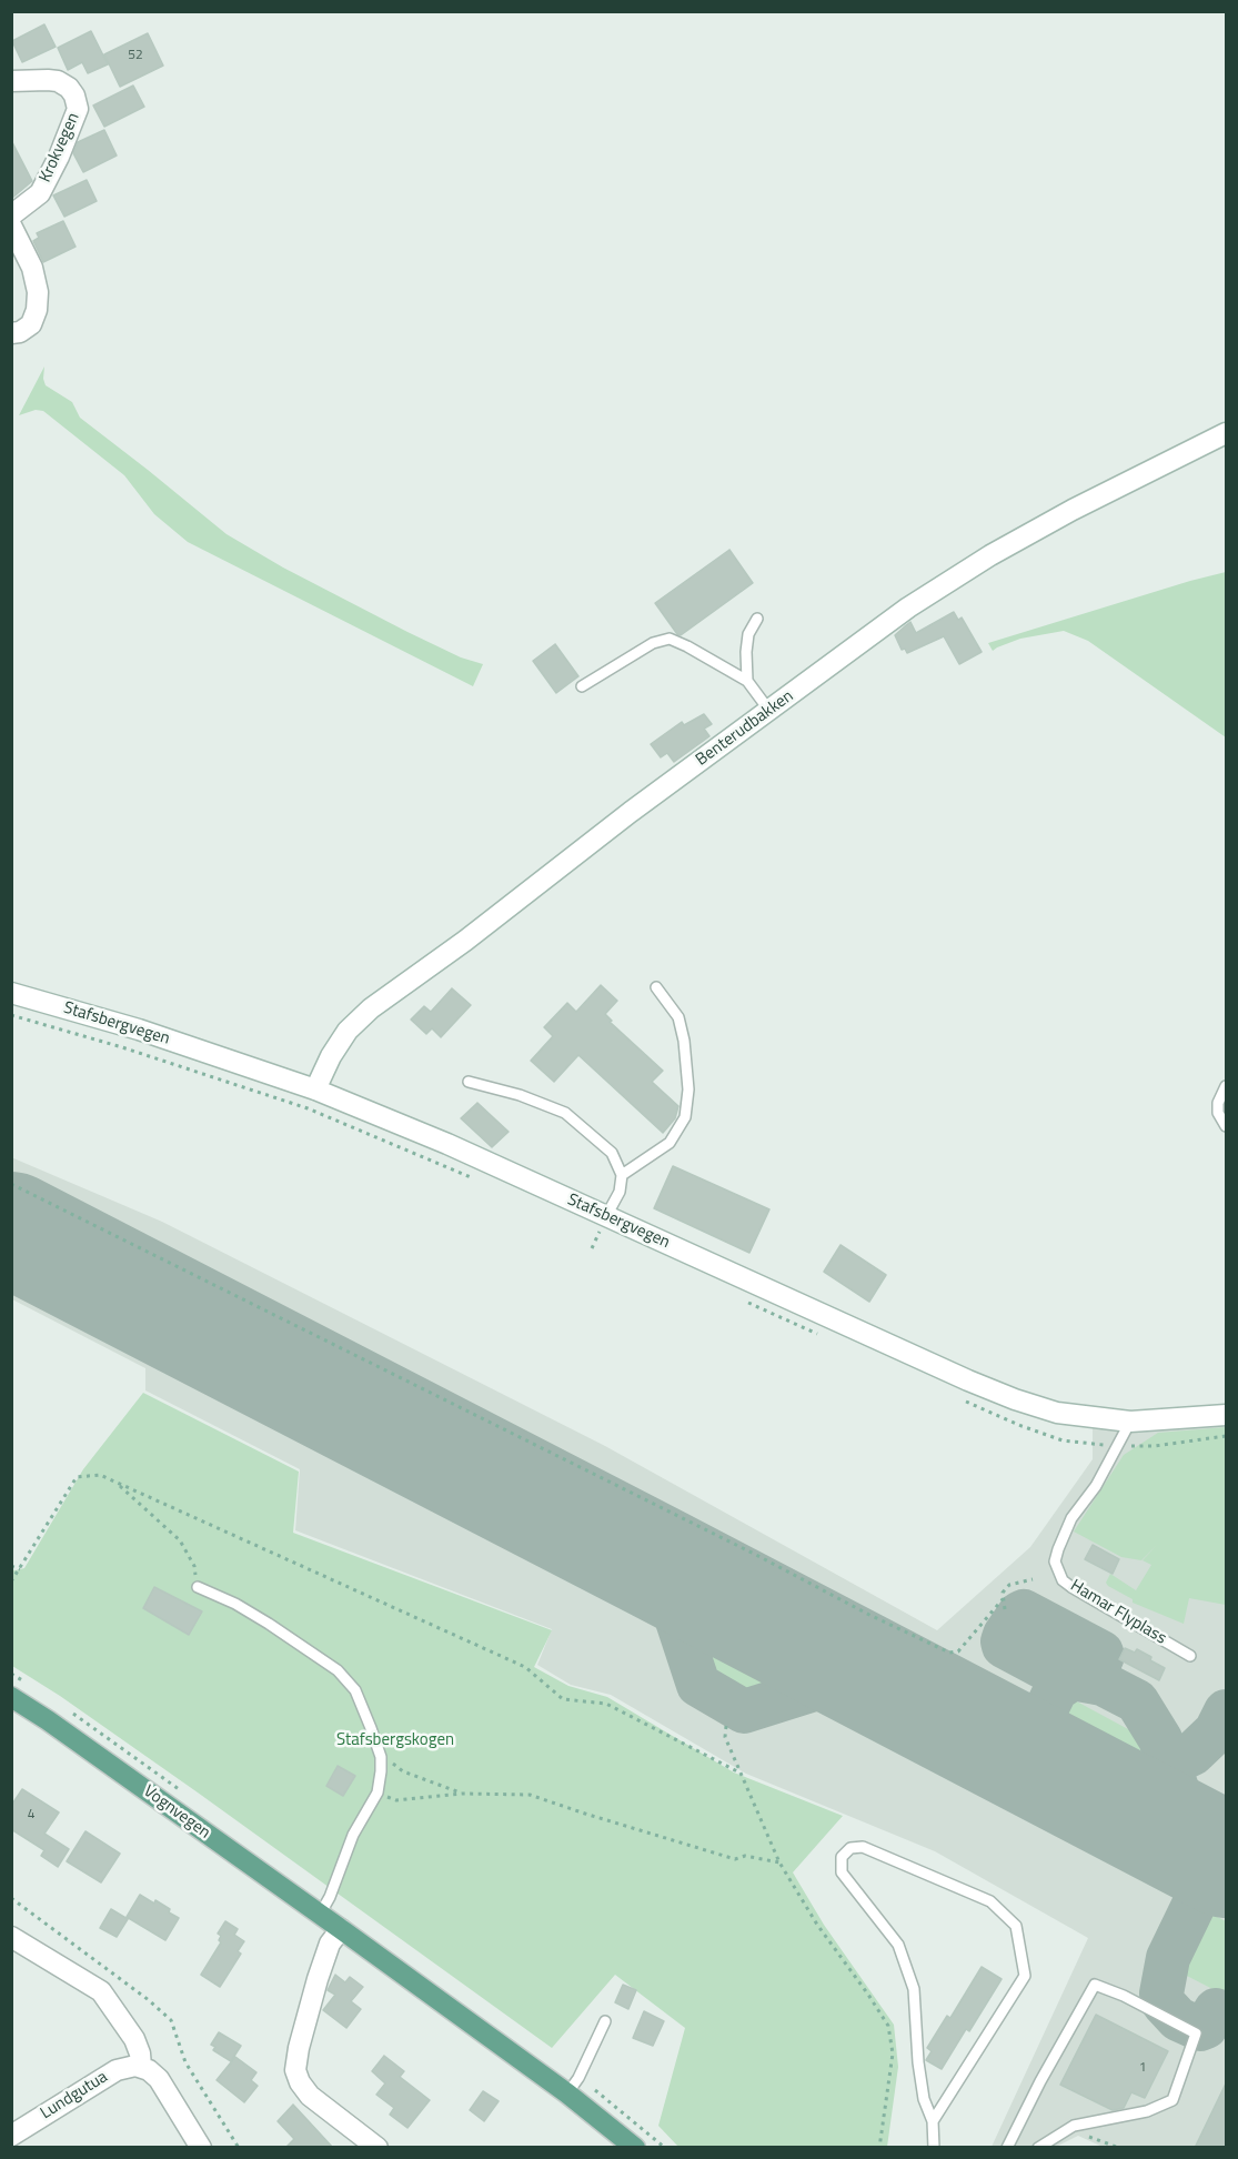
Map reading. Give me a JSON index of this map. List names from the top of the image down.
{
  "streets": {
    "main road": [
      "Krokvegen",
      "Benterudbakken",
      "Stafsbergvegen",
      "Vognvegen",
      "Lundgutua"
    ],
    "lane": ["Hamar Flyplass"]
  },
  "crossings": [
    ["Benterudbakken", "Stafsbergvegen"],
    ["Stafsbergvegen", "Hamar Flyplass"]
  ],
  "parks": ["Stafsbergskogen"],
  "house_numbers": ["52", "4", "1"]
}
